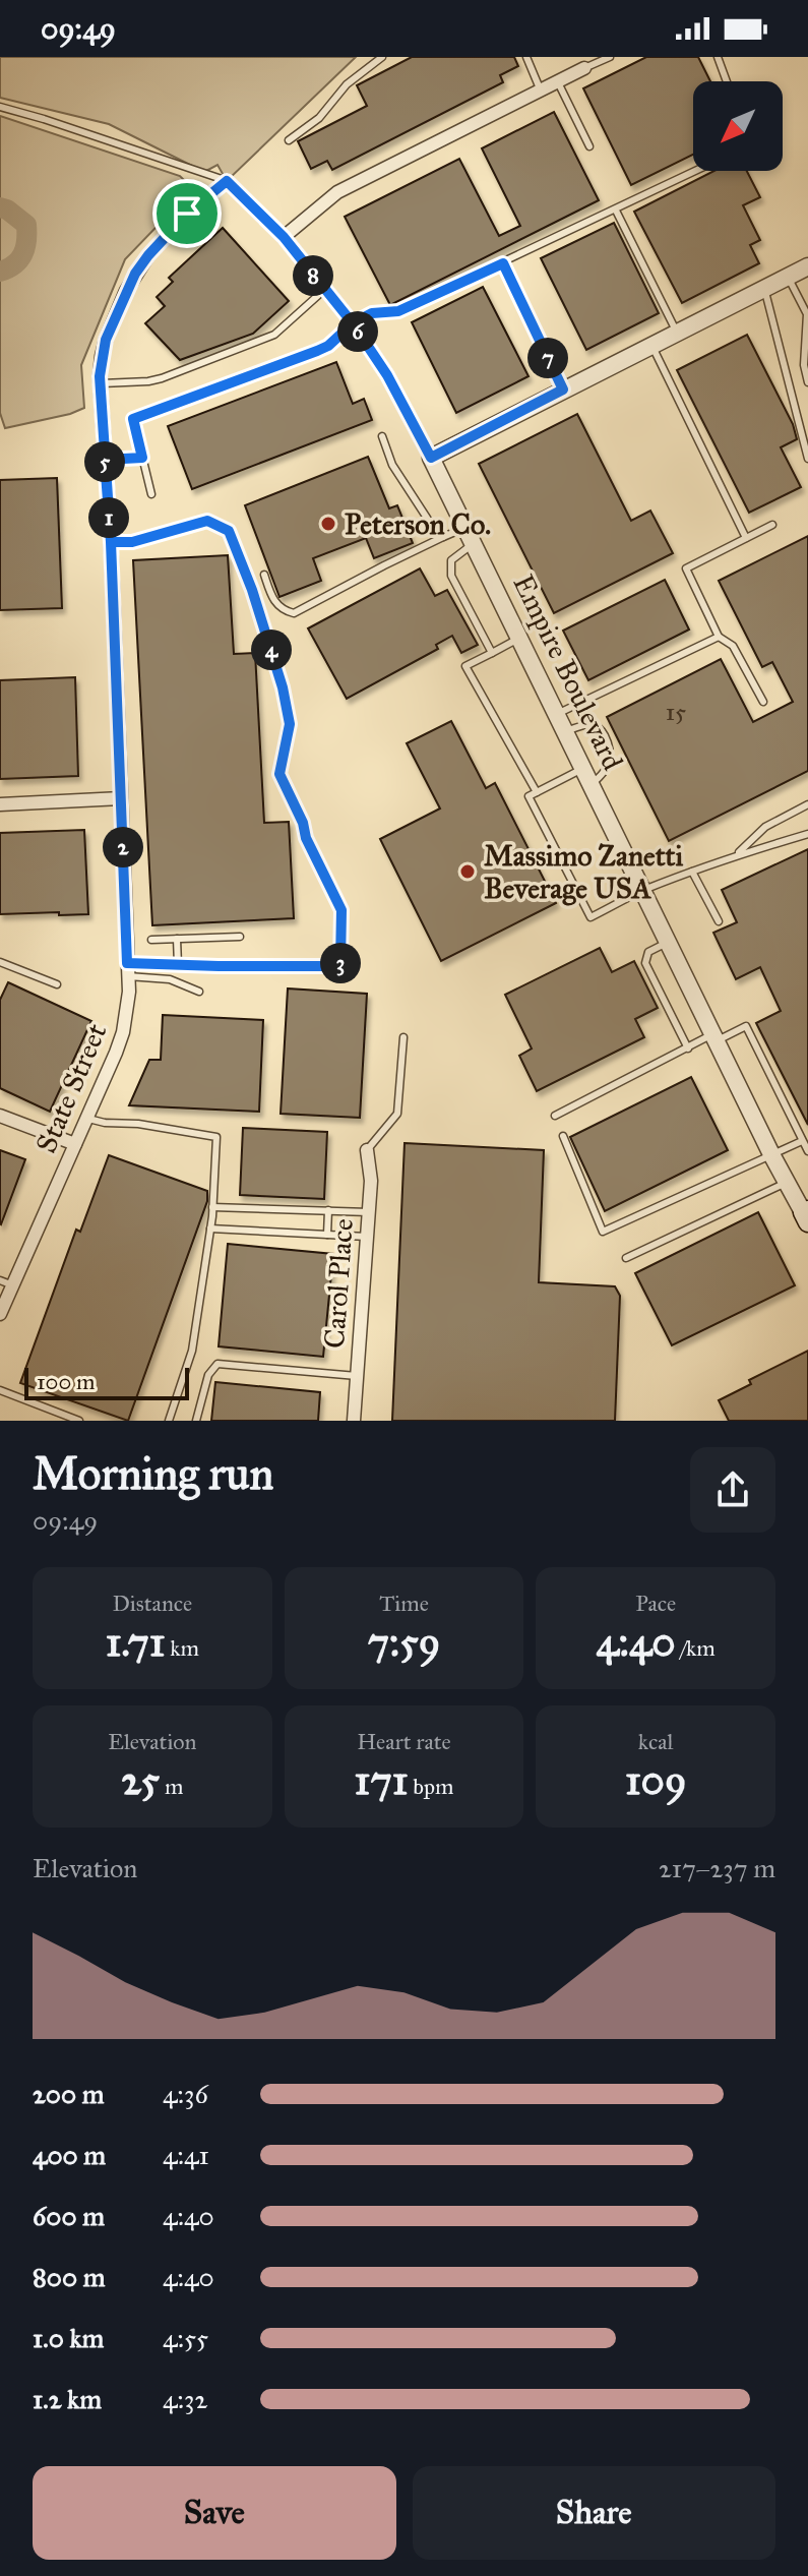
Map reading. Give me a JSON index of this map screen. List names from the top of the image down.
{
  "streets": {
    "street": ["Empire Boulevard", "State Street", "Carol Place"]
  },
  "crossings": [
    ["Empire Boulevard", "State Street"]
  ],
  "places": ["Peterson Co.", "Massimo Zanetti Beverage USA"],
  "house_numbers": ["15"],
  "scale_bar": "100 m",
  "north": "bottom left",
  "page": {
    "status": "09:49",
    "pins": [
      "8",
      "6",
      "7",
      "5",
      "1",
      "4",
      "2",
      "3"
    ],
    "scale": "100 m",
    "heading": ["Morning run", "09:49"],
    "stats": [
      ["Distance", "1.71 km"],
      ["Time", "7:59"],
      ["Pace", "4:40 /km"],
      ["Elevation", "25 m"],
      ["Heart rate", "171 bpm"],
      ["kcal", "109"]
    ],
    "chart": ["Elevation", "217–237 m"],
    "list": [
      {
        "name": "200 m",
        "note": "4:36"
      },
      {
        "name": "400 m",
        "note": "4:41"
      },
      {
        "name": "600 m",
        "note": "4:40"
      },
      {
        "name": "800 m",
        "note": "4:40"
      },
      {
        "name": "1.0 km",
        "note": "4:55"
      },
      {
        "name": "1.2 km",
        "note": "4:32"
      }
    ],
    "buttons": ["Save", "Share"]
  }
}
